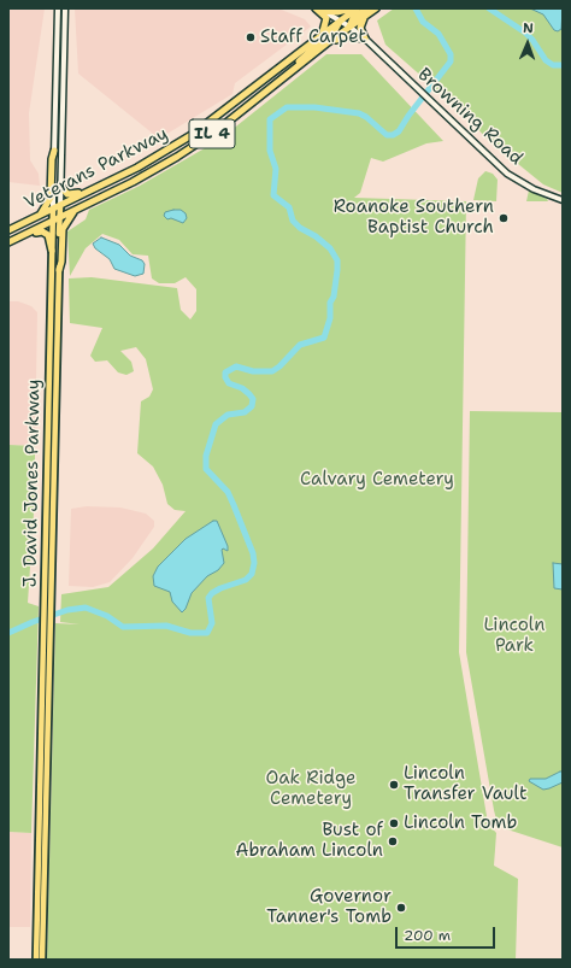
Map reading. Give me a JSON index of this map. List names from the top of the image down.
{
  "streets": {
    "highway": ["IL 4", "Veterans Parkway"],
    "main road": ["Browning Road", "J. David Jones Parkway"]
  },
  "crossings": [
    ["Browning Road", "Veterans Parkway"],
    ["Veterans Parkway", "J. David Jones Parkway"]
  ],
  "parks": ["Calvary Cemetery", "Lincoln Park", "Oak Ridge Cemetery"],
  "places": [
    "Staff Carpet",
    "Roanoke Southern Baptist Church",
    "Lincoln Transfer Vault",
    "Lincoln Tomb",
    "Bust of Abraham Lincoln",
    "Governor Tanner's Tomb"
  ],
  "scale_bar": "200 m",
  "north": "top"
}
